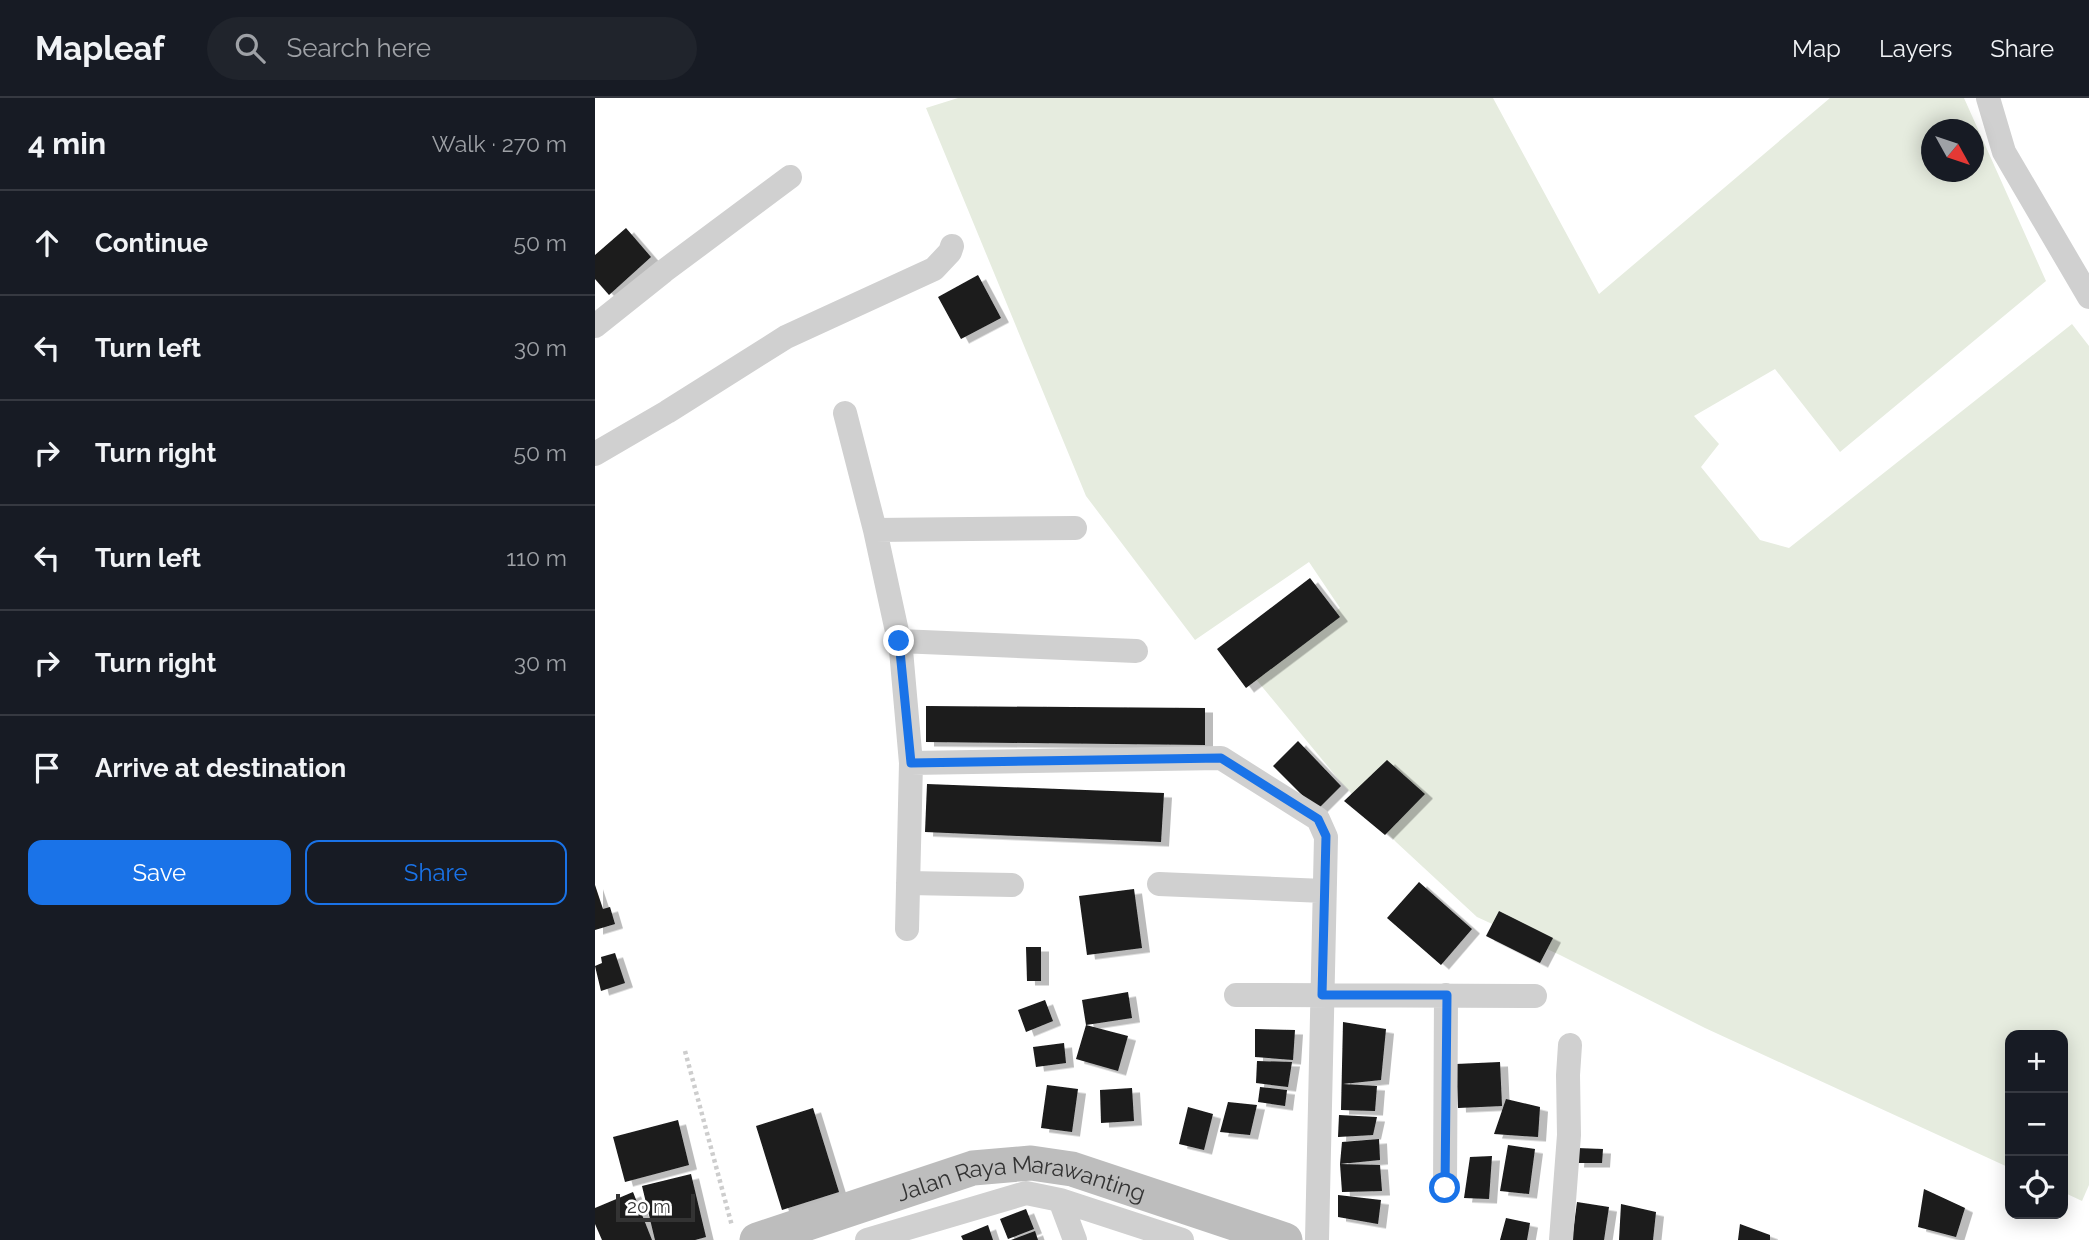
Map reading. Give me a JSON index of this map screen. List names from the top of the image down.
{
  "streets": {
    "street": ["Jalan Raya Marawanting"]
  },
  "scale_bar": "20 m",
  "north": "bottom right",
  "page": {
    "header": "Mapleaf",
    "search": "Search here",
    "nav": ["Map", "Layers", "Share"],
    "heading": ["4 min", "Walk · 270 m"],
    "list": [
      ["Continue", "50 m"],
      ["Turn left", "30 m"],
      ["Turn right", "50 m"],
      ["Turn left", "110 m"],
      ["Turn right", "30 m"],
      "Arrive at destination"
    ],
    "buttons": ["Save", "Share"],
    "map_buttons": ["+", "−"],
    "scale": "20 m"
  }
}
